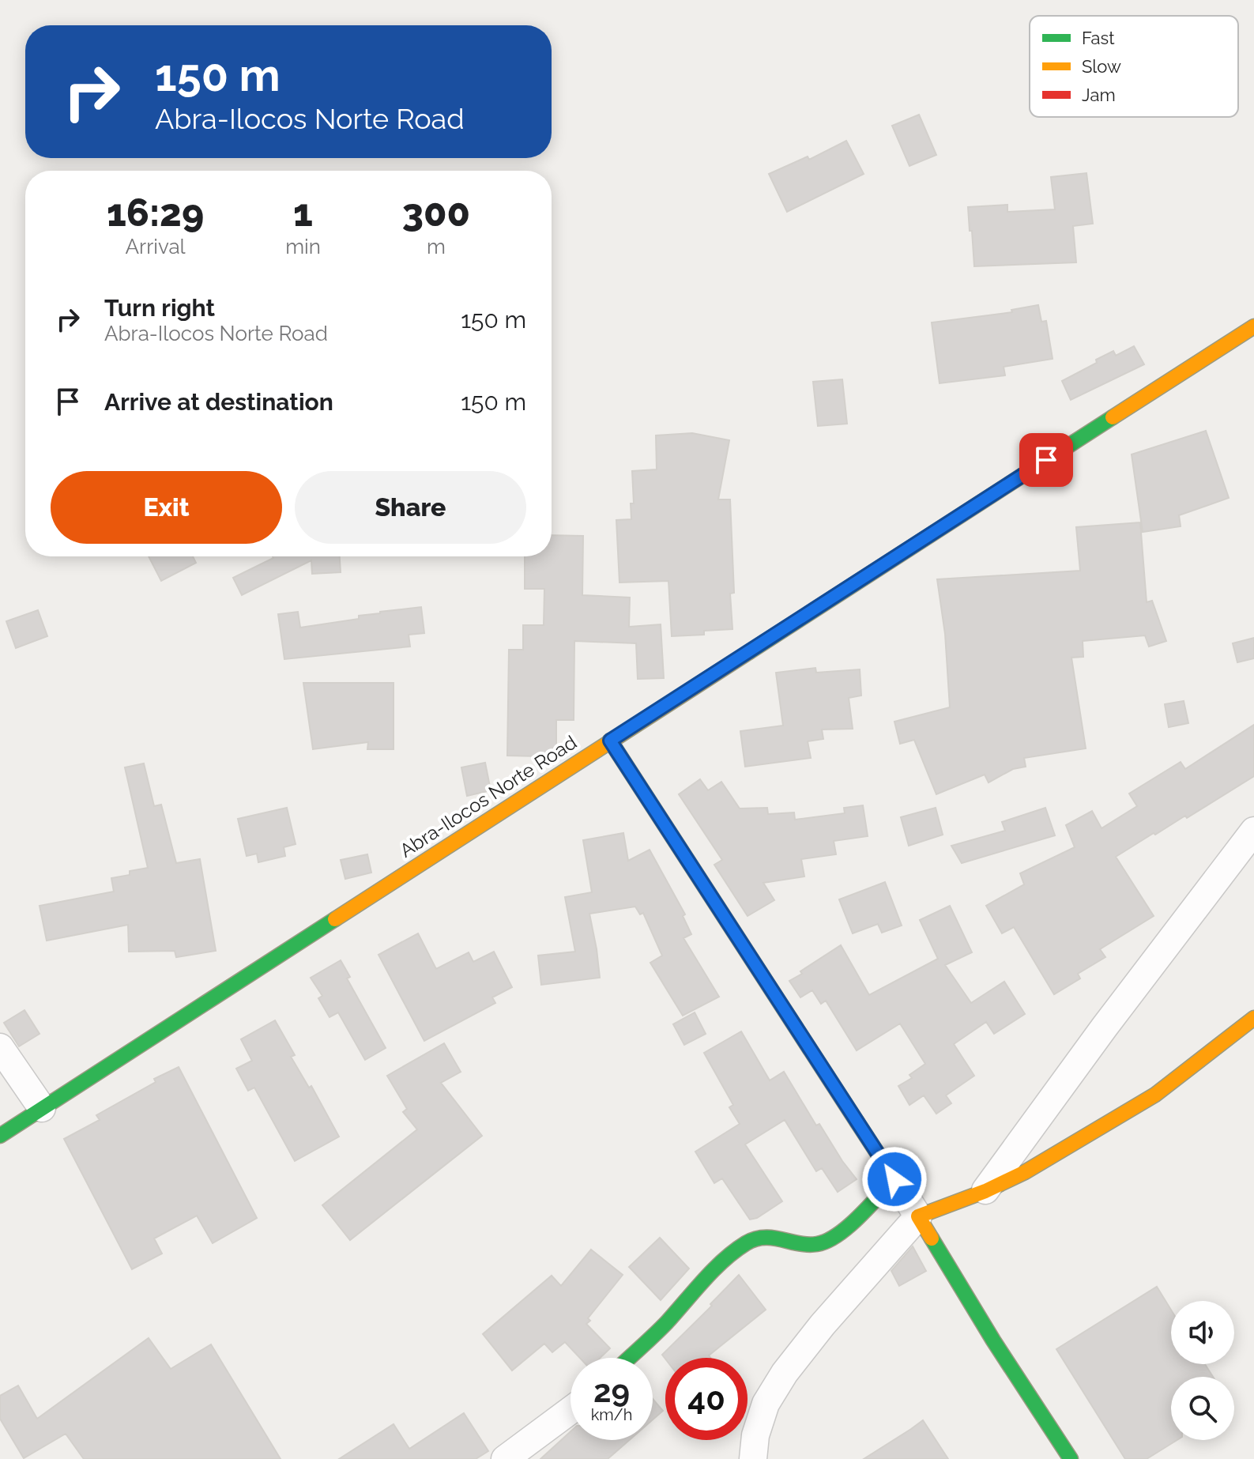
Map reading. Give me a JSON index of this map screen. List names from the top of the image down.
{
  "streets": {
    "street": ["Abra-Ilocos Norte Road"]
  },
  "legend": ["Fast", "Slow", "Jam"],
  "page": {
    "turn": ["150 m", "Abra-Ilocos Norte Road"],
    "eta": [
      "16:29",
      "Arrival",
      "1",
      "min",
      "300",
      "m"
    ],
    "list": [
      {
        "name": "Turn right",
        "note": "Abra-Ilocos Norte Road",
        "value": "150 m"
      },
      {
        "name": "Arrive at destination",
        "value": "150 m"
      }
    ],
    "buttons": ["Exit", "Share"],
    "speed": "29 km/h",
    "limit": "40"
  }
}
